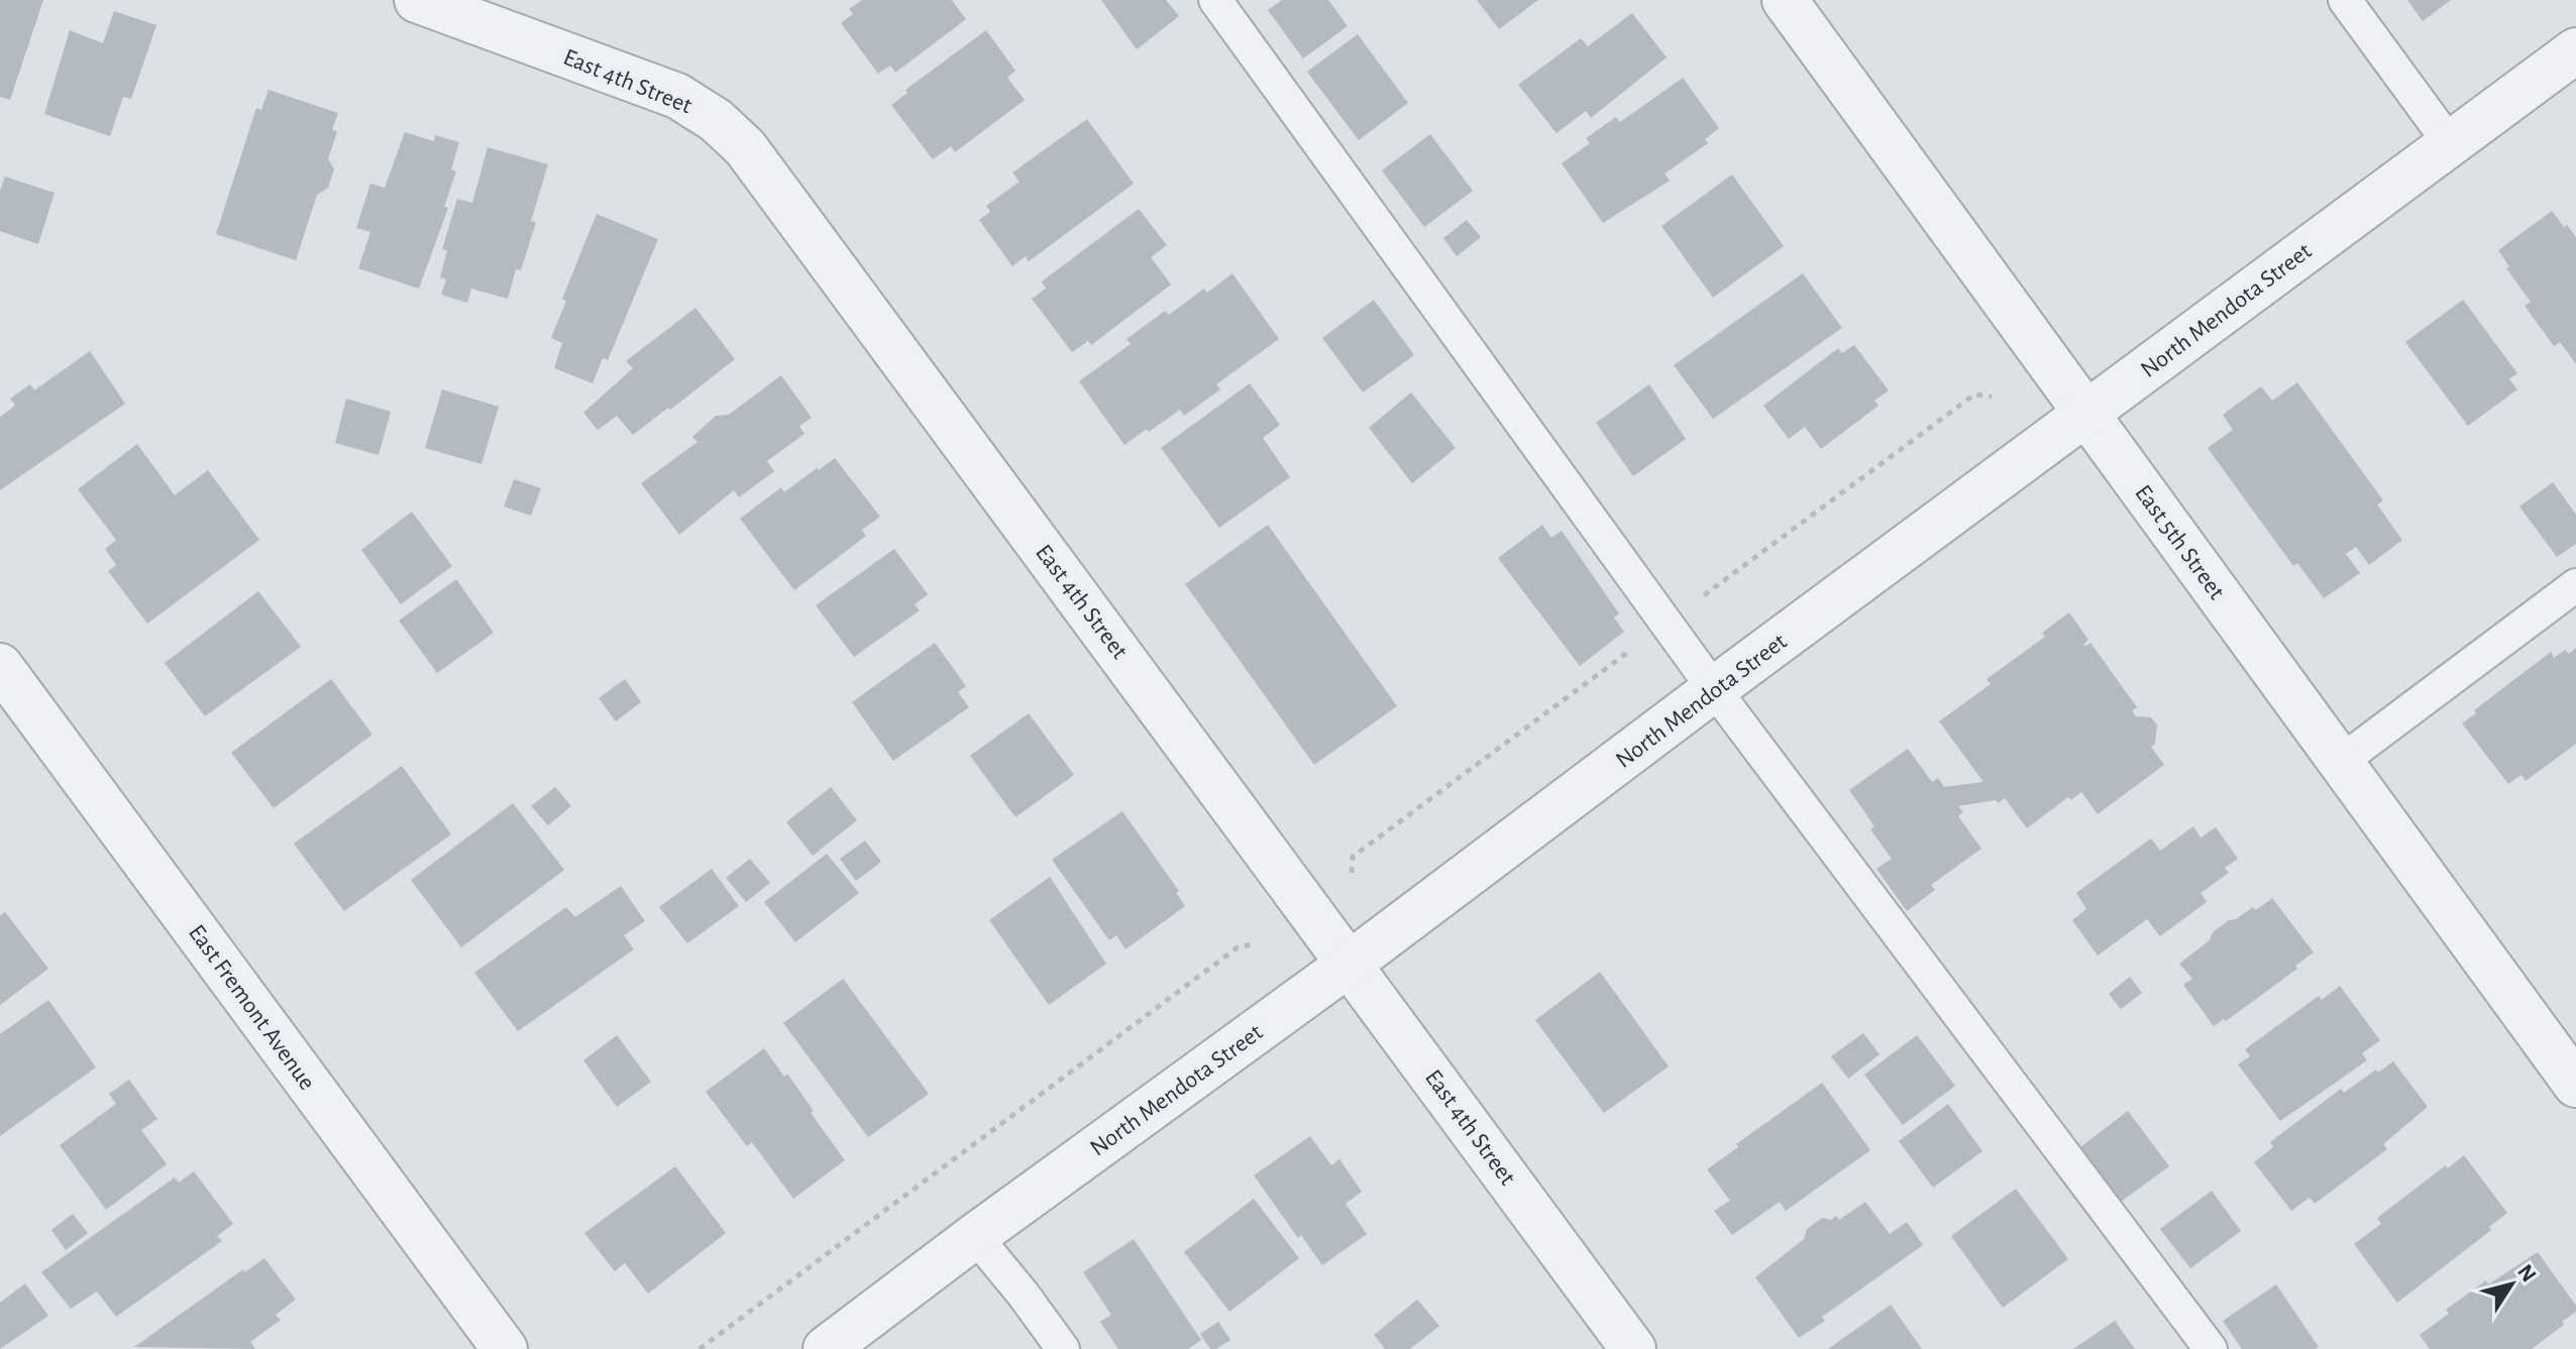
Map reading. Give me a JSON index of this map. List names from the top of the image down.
{
  "streets": {
    "street": [
      "East 4th Street",
      "North Mendota Street",
      "East 5th Street",
      "East Fremont Avenue"
    ]
  },
  "crossings": [
    ["East 4th Street", "North Mendota Street"],
    ["North Mendota Street", "East 5th Street"]
  ],
  "north": "top right"
}
